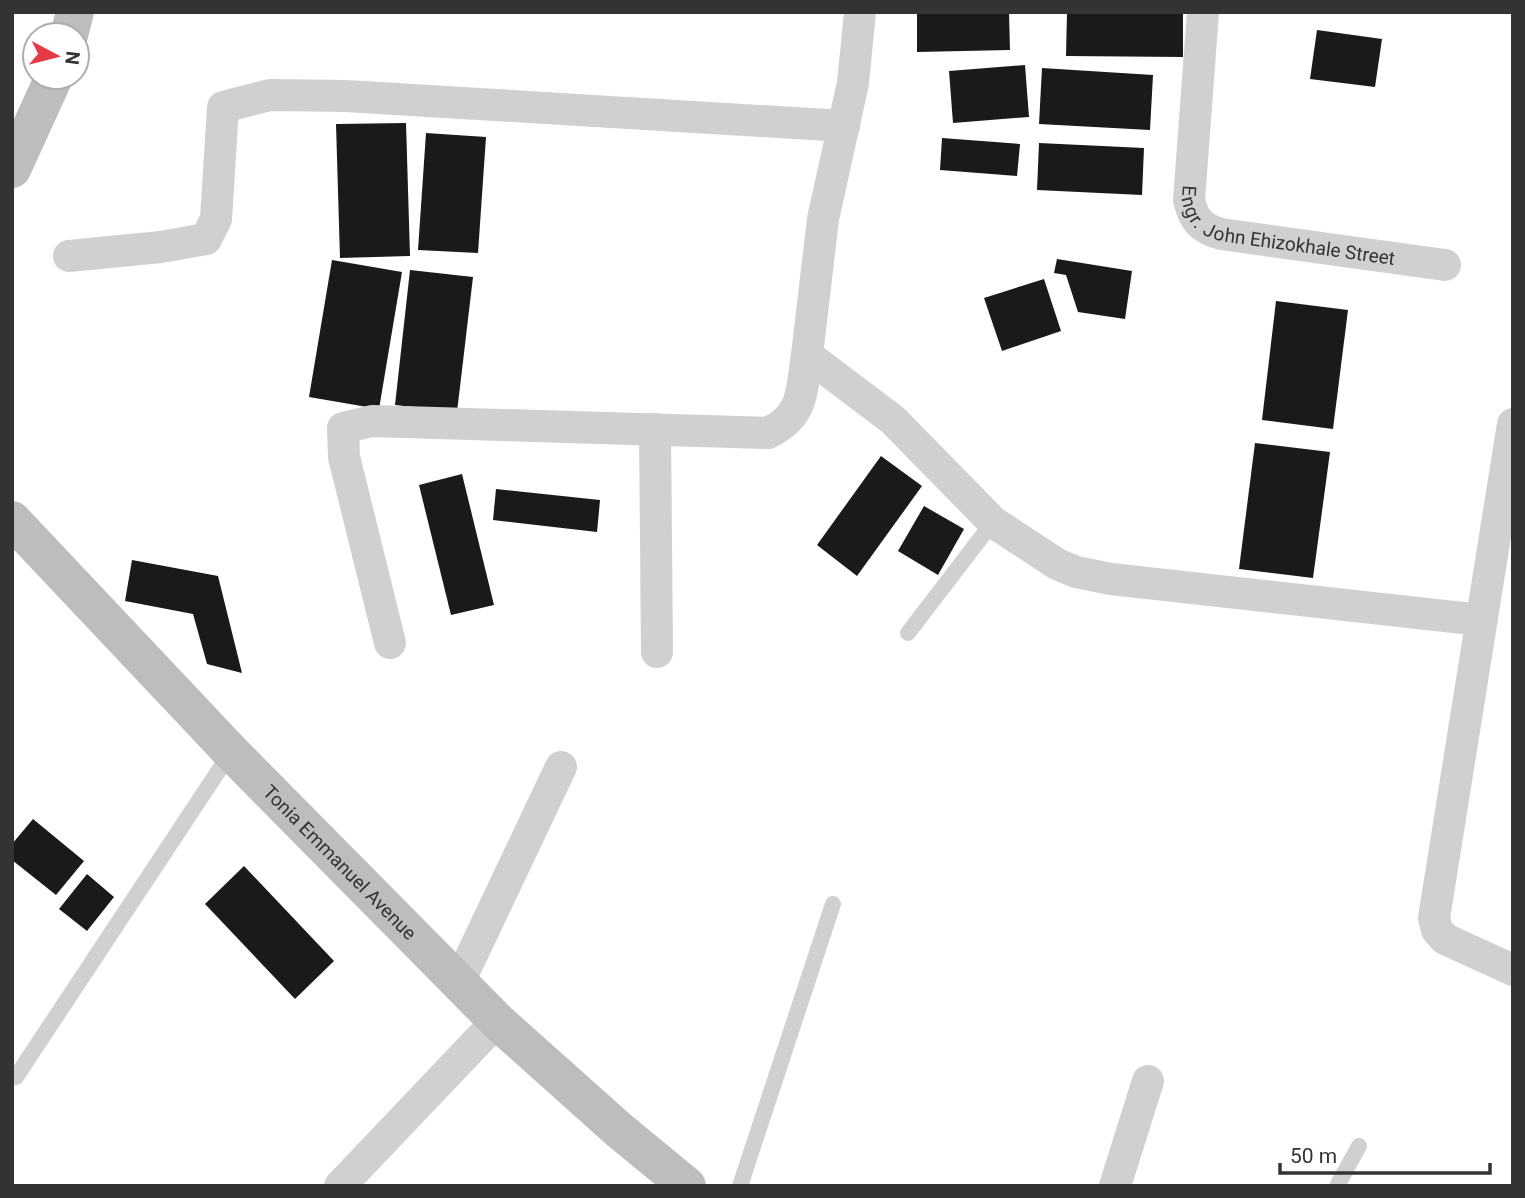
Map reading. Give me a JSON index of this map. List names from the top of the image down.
{
  "streets": {
    "street": ["Engr. John Ehizokhale Street", "Tonia Emmanuel Avenue"]
  },
  "scale_bar": "50 m",
  "north": "right"
}
